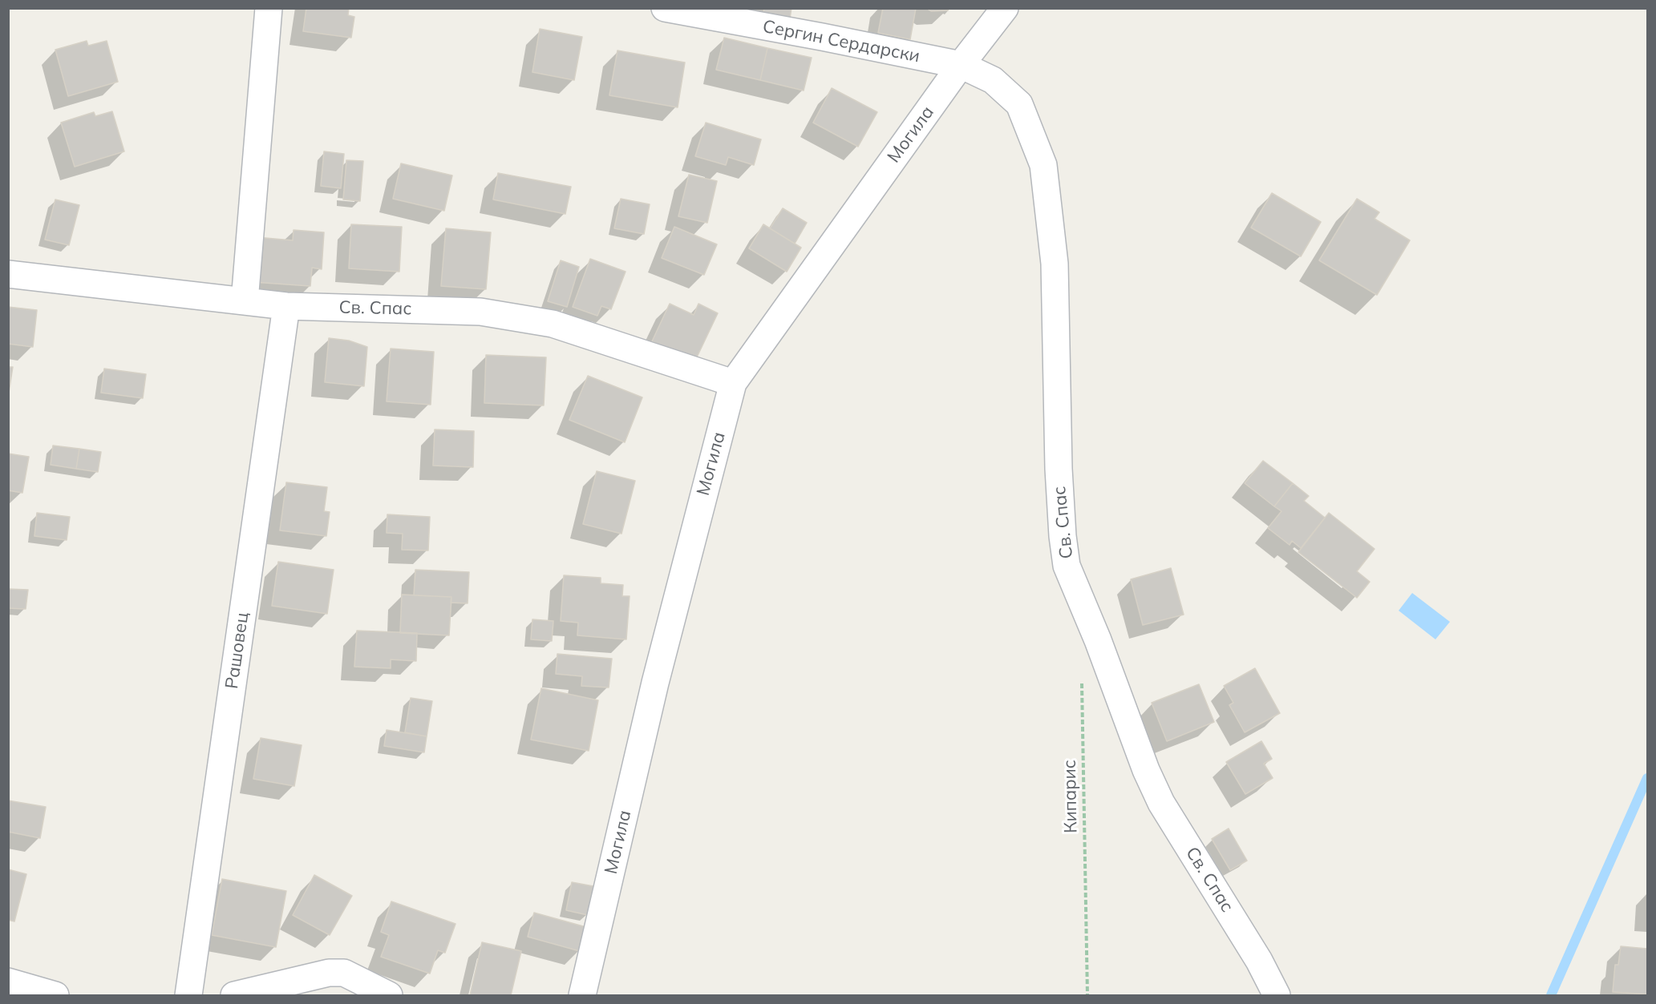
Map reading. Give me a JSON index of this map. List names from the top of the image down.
{
  "streets": {
    "street": [
      "Сергин Сердарски",
      "Могила",
      "Св. Спас",
      "Рашовец"
    ],
    "path": ["Кипарис"]
  },
  "crossings": [
    ["Сергин Сердарски", "Могила"],
    ["Сергин Сердарски", "Св. Спас"],
    ["Могила", "Св. Спас"],
    ["Св. Спас", "Рашовец"]
  ]
}
